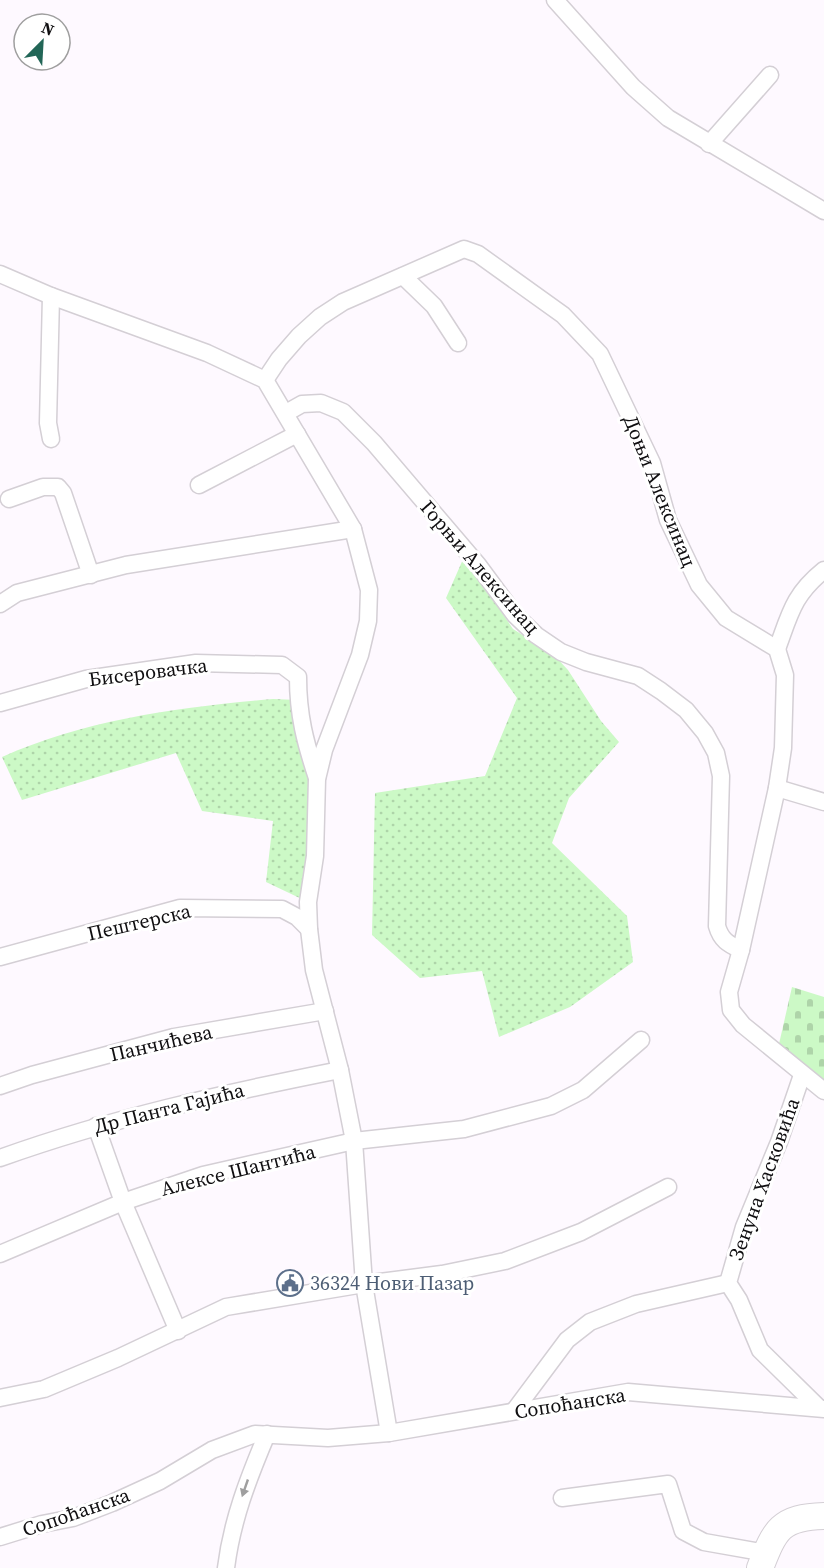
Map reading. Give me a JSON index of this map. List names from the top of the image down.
{
  "streets": {
    "street": [
      "Доњи Алексинац",
      "Горњи Алексинац",
      "Бисеровачка",
      "Пештерска",
      "Панчићева",
      "Др Панта Гајића",
      "Алексе Шантића",
      "Зенуна Хасковића",
      "Сопоћанска"
    ]
  },
  "crossings": [
    ["Зенуна Хасковића", "Сопоћанска"]
  ],
  "places": {
    "public building": ["36324 Нови Пазар"]
  },
  "north": "top right"
}
